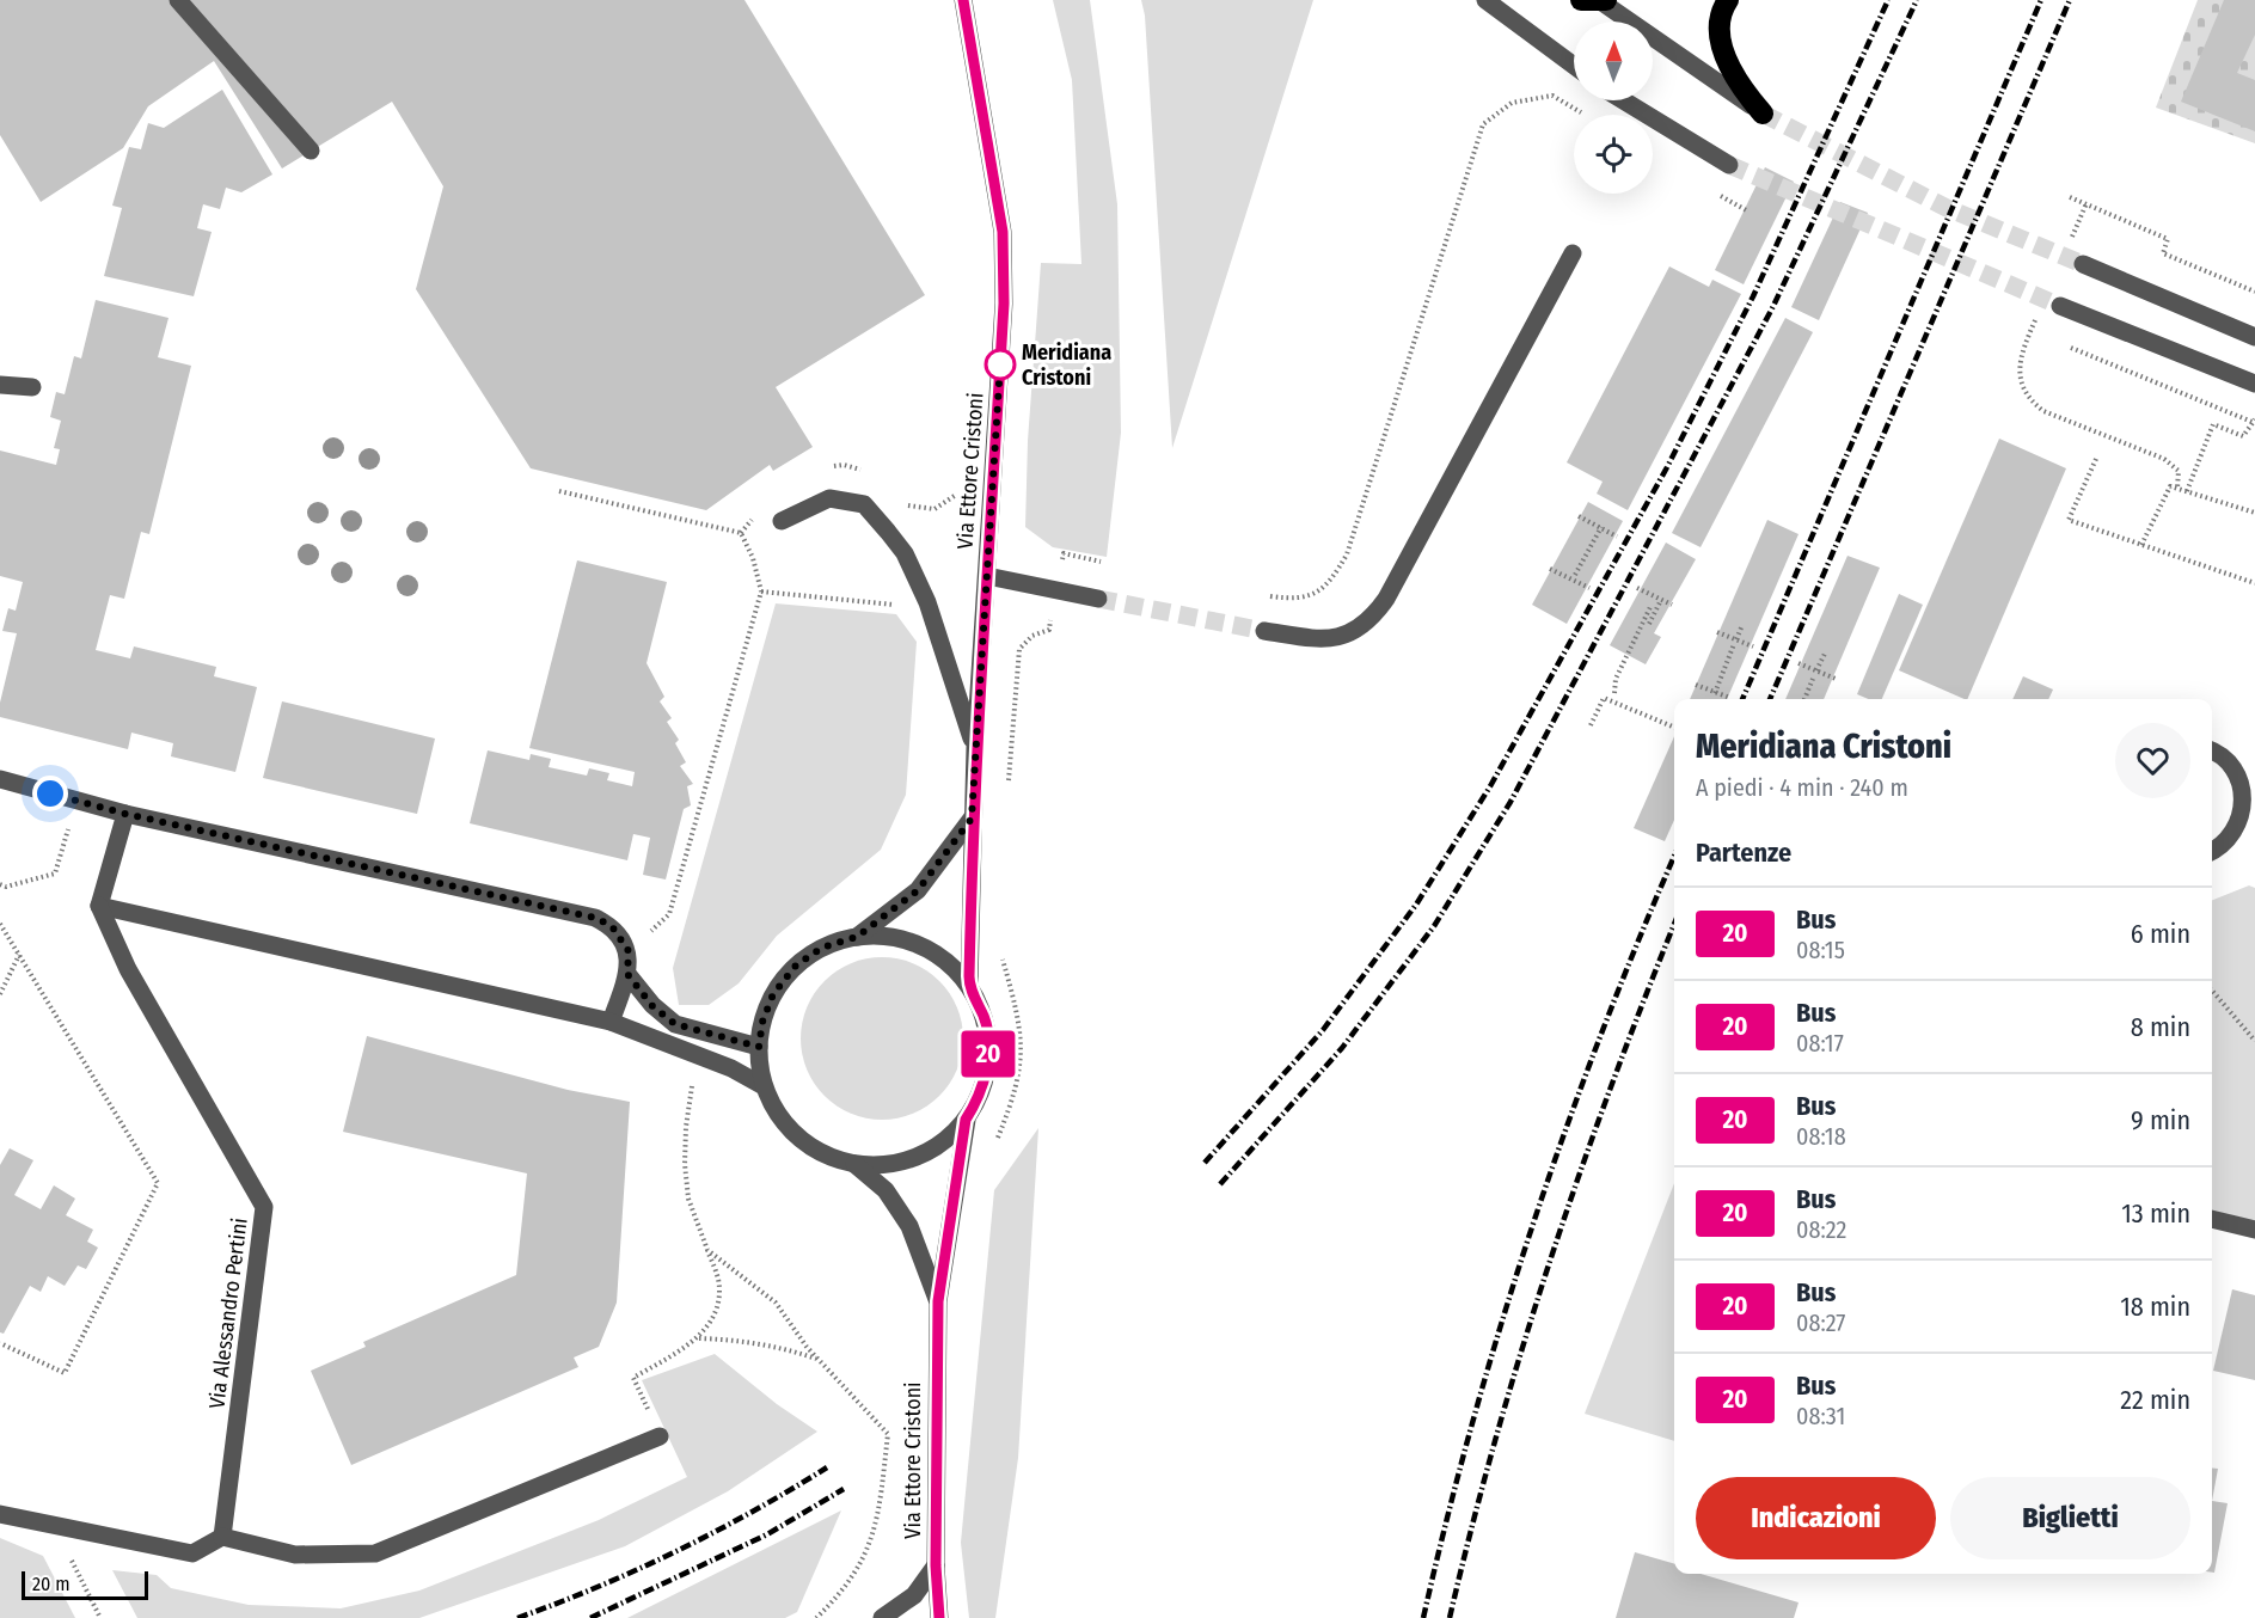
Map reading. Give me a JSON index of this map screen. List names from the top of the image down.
{
  "streets": {
    "street": ["Via Ettore Cristoni", "Via Alessandro Pertini"]
  },
  "places": ["Meridiana Cristoni"],
  "lines": ["bus line 20"],
  "scale_bar": "20 m",
  "north": "top",
  "page": {
    "on_map": "20",
    "heading": [
      ["Meridiana Cristoni", "A piedi · 4 min · 240 m"],
      "Partenze"
    ],
    "list": [
      {
        "mark": "20",
        "name": "Bus",
        "note": "08:15",
        "value": "6 min"
      },
      {
        "mark": "20",
        "name": "Bus",
        "note": "08:17",
        "value": "8 min"
      },
      {
        "mark": "20",
        "name": "Bus",
        "note": "08:18",
        "value": "9 min"
      },
      {
        "mark": "20",
        "name": "Bus",
        "note": "08:22",
        "value": "13 min"
      },
      {
        "mark": "20",
        "name": "Bus",
        "note": "08:27",
        "value": "18 min"
      },
      {
        "mark": "20",
        "name": "Bus",
        "note": "08:31",
        "value": "22 min"
      }
    ],
    "buttons": ["Indicazioni", "Biglietti"],
    "scale": "20 m"
  }
}
